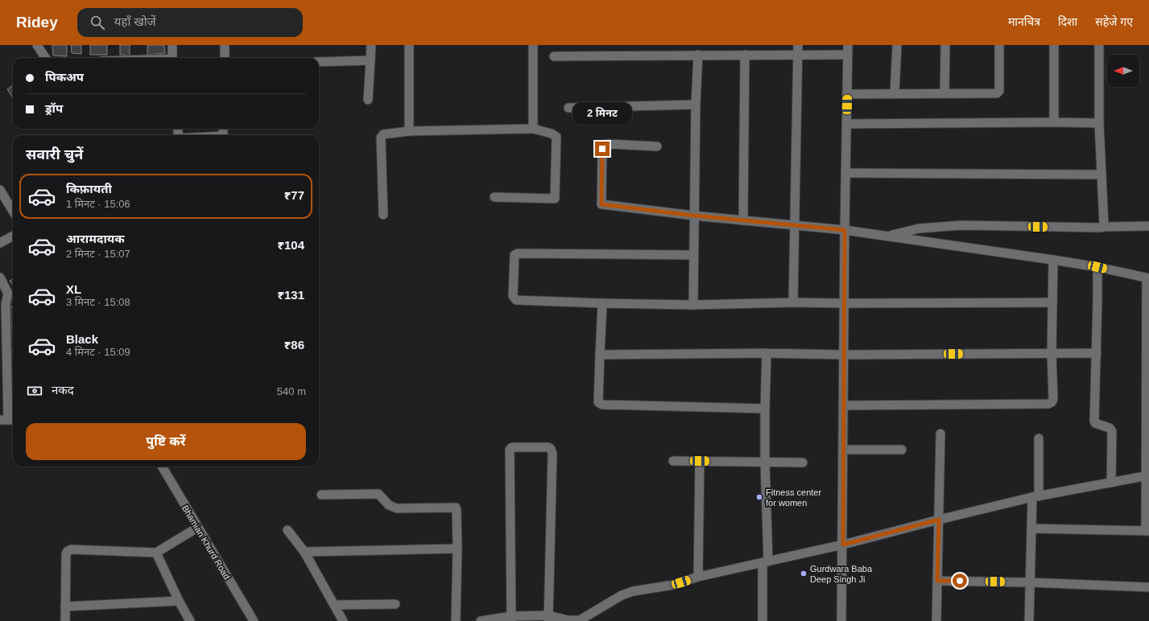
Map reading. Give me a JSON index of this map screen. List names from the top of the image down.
{
  "streets": {
    "street": ["Bhamian Khurd Road"]
  },
  "places": ["Fitness center for women", "Gurdwara Baba Deep Singh Ji"],
  "north": "left",
  "page": {
    "header": "Ridey",
    "search": "यहाँ खोजें",
    "nav": ["मानचित्र", "दिशा", "सहेजे गए"],
    "banner": ["पिकअप", "ड्रॉप"],
    "bubble": "2 मिनट",
    "heading": "सवारी चुनें",
    "list": [
      {
        "name": "किफ़ायती",
        "note": "1 मिनट · 15:06",
        "value": "₹77"
      },
      {
        "name": "आरामदायक",
        "note": "2 मिनट · 15:07",
        "value": "₹104"
      },
      {
        "name": "XL",
        "note": "3 मिनट · 15:08",
        "value": "₹131"
      },
      {
        "name": "Black",
        "note": "4 मिनट · 15:09",
        "value": "₹86"
      }
    ],
    "pay": ["नकद", "540 m"],
    "buttons": "पुष्टि करें"
  }
}
